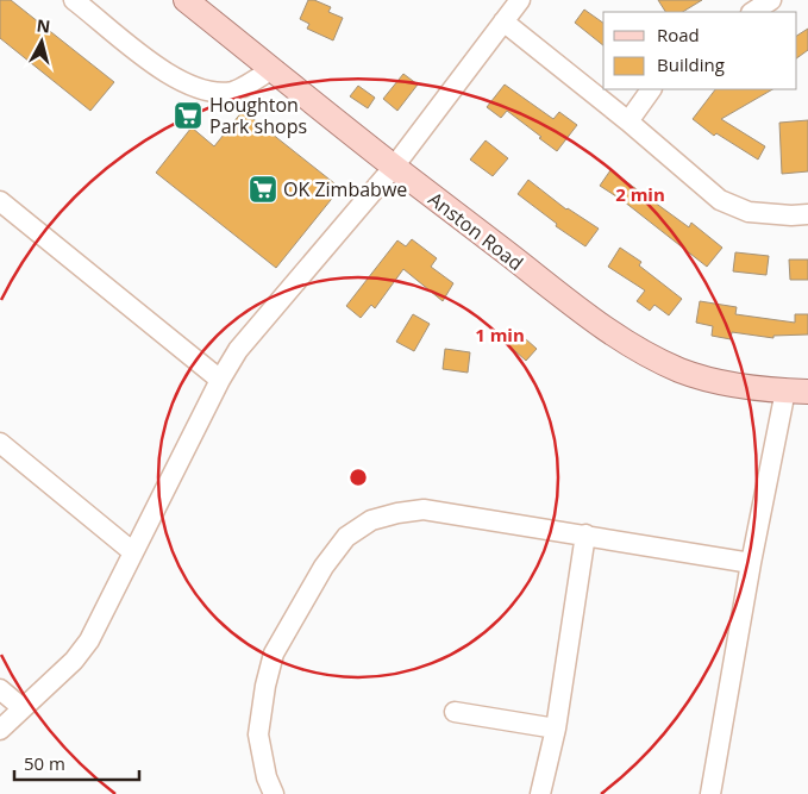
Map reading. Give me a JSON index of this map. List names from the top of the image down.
{
  "streets": {
    "main road": ["Anston Road"]
  },
  "places": {
    "supermarket": ["Houghton Park shops", "OK Zimbabwe"]
  },
  "legend": ["Road", "Building"],
  "scale_bar": "50 m",
  "north": "top",
  "rings": ["2 min", "1 min"]
}
